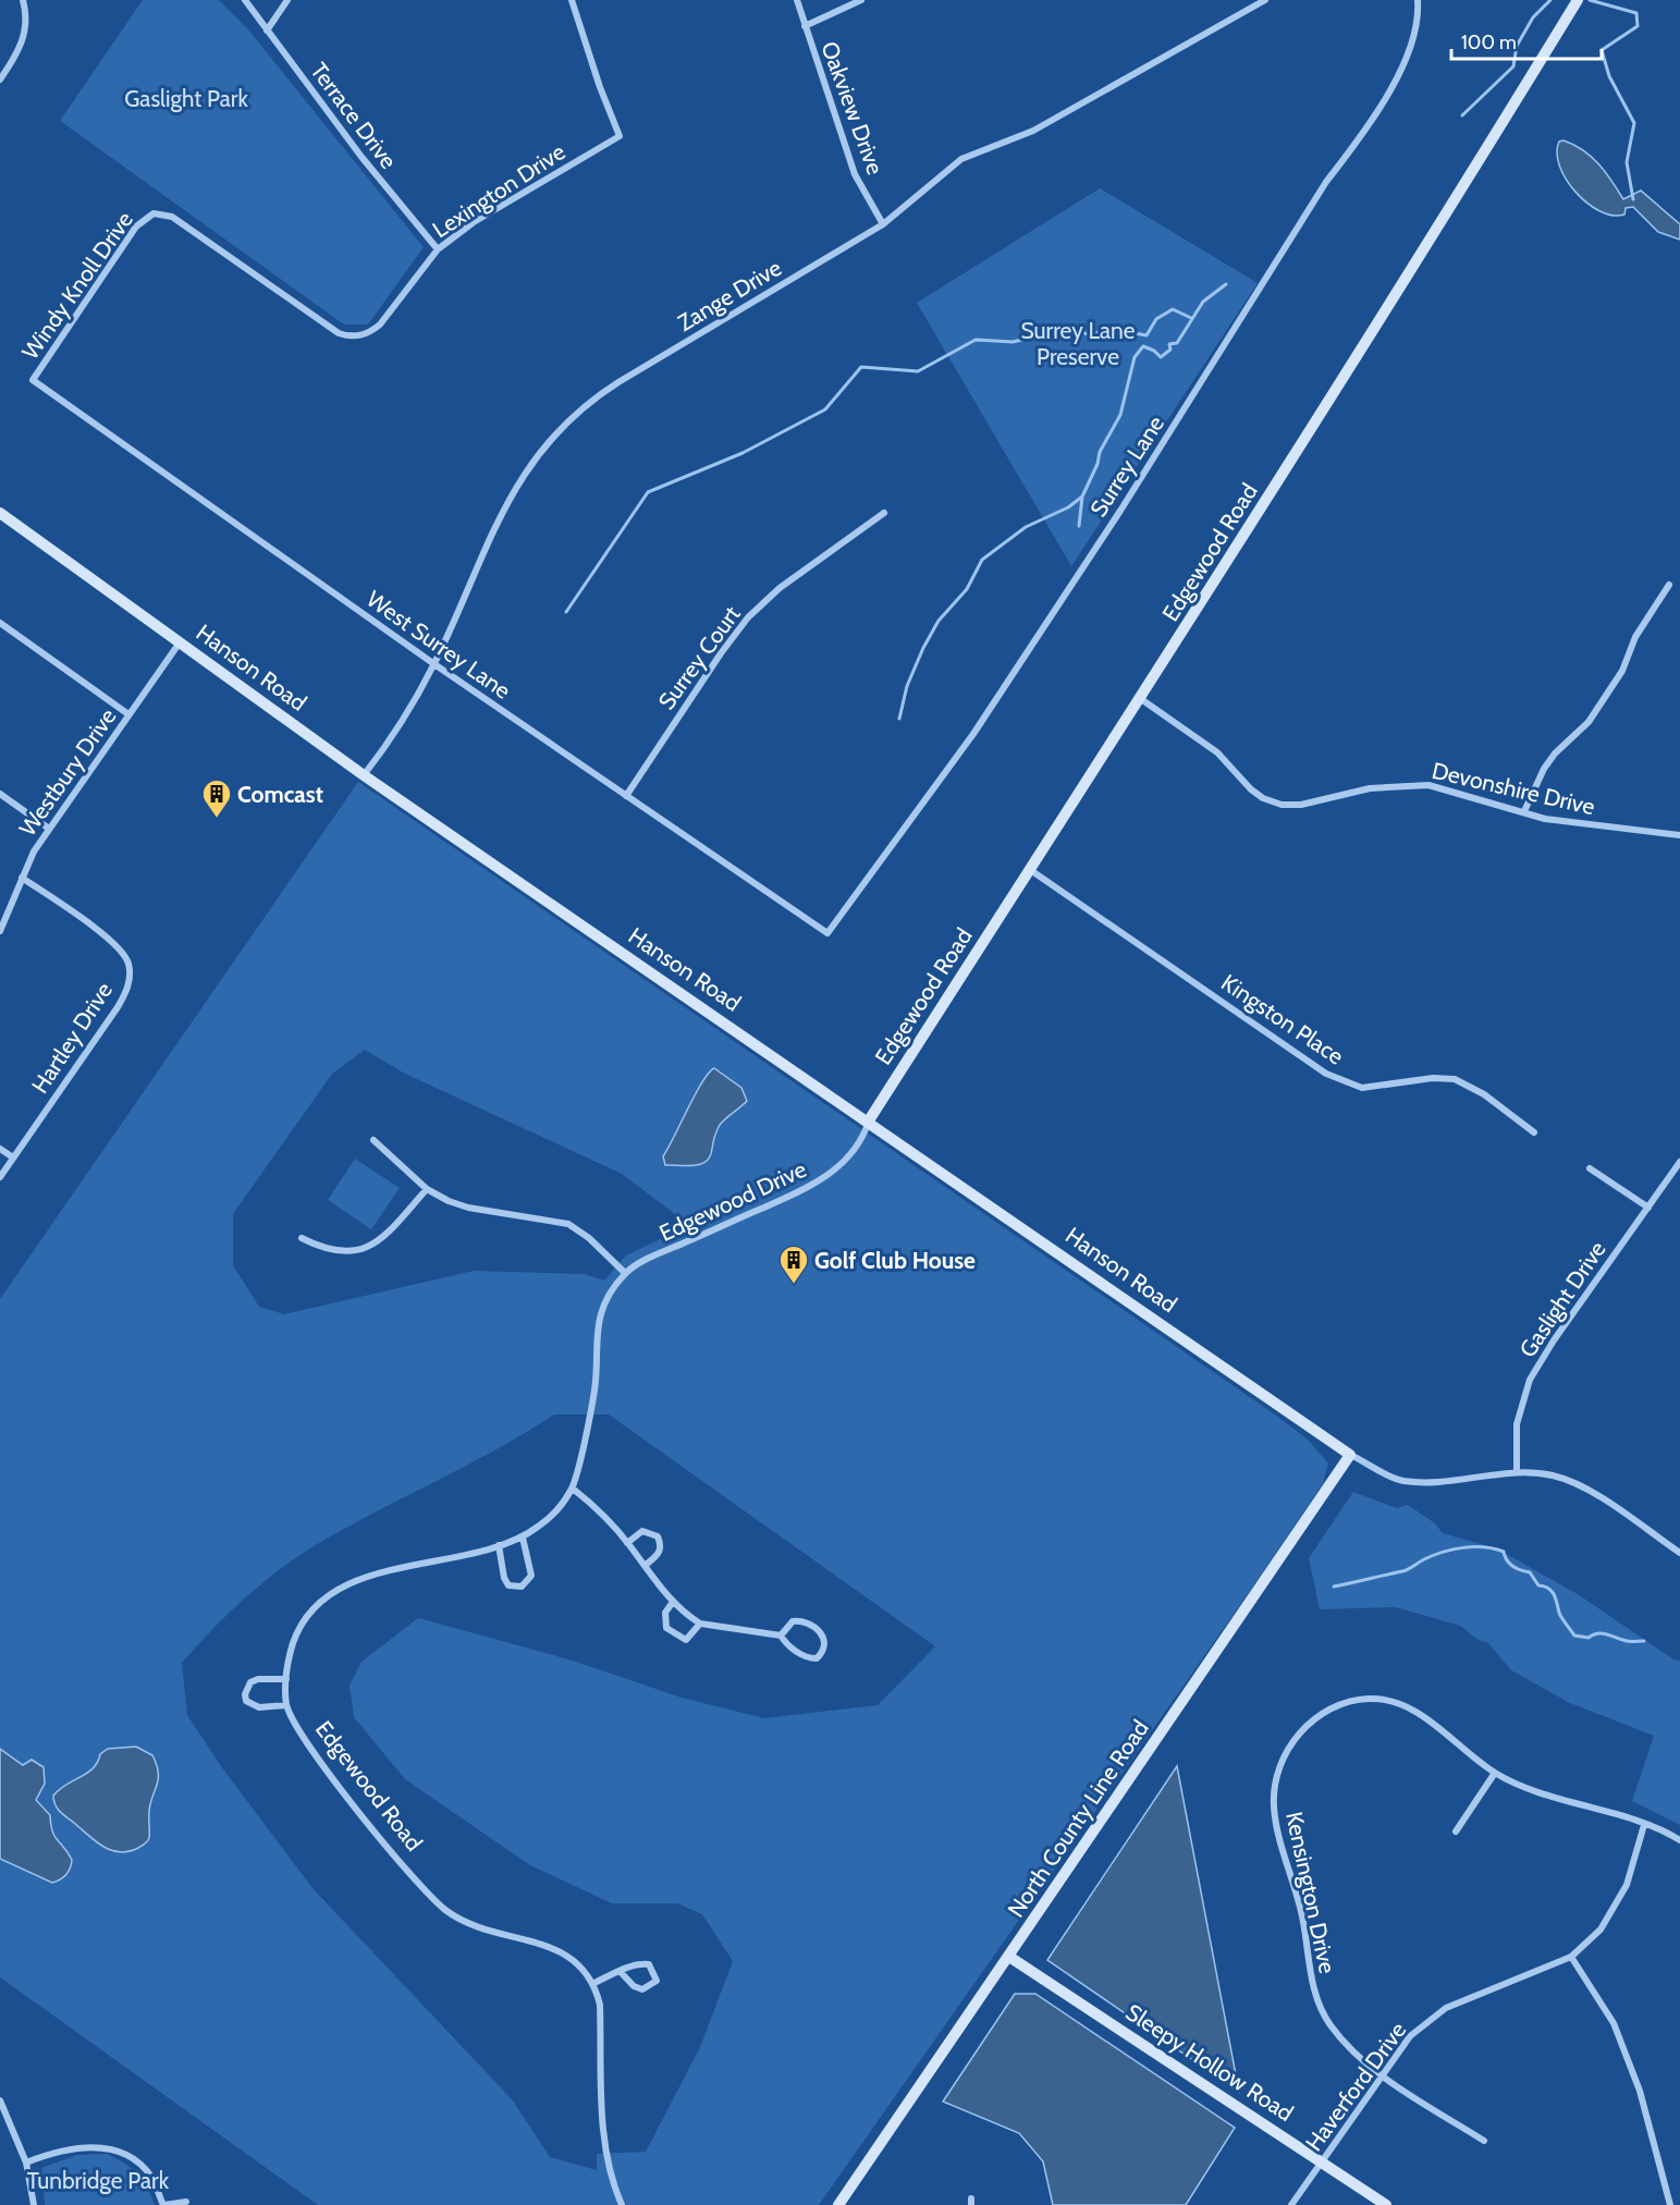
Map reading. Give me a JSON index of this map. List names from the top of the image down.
{
  "streets": {
    "street": [
      "Oakview Drive",
      "Terrace Drive",
      "Lexington Drive",
      "Windy Knoll Drive",
      "Zange Drive",
      "Surrey Lane",
      "Edgewood Road",
      "West Surrey Lane",
      "Surrey Court",
      "Hanson Road",
      "Westbury Drive",
      "Devonshire Drive",
      "Kingston Place",
      "Hartley Drive",
      "Edgewood Drive",
      "Gaslight Drive",
      "North County Line Road",
      "Kensington Drive",
      "Sleepy Hollow Road",
      "Haverford Drive"
    ]
  },
  "crossings": [
    ["Oakview Drive", "Zange Drive"],
    ["Terrace Drive", "Lexington Drive"],
    ["Lexington Drive", "Windy Knoll Drive"],
    ["Windy Knoll Drive", "West Surrey Lane"],
    ["Zange Drive", "West Surrey Lane"],
    ["Zange Drive", "Hanson Road"],
    ["Surrey Lane", "West Surrey Lane"],
    ["Edgewood Road", "Hanson Road"],
    ["Edgewood Road", "Devonshire Drive"],
    ["Edgewood Road", "Kingston Place"],
    ["Edgewood Road", "Edgewood Drive"],
    ["West Surrey Lane", "Surrey Court"],
    ["Hanson Road", "Westbury Drive"],
    ["Hanson Road", "Edgewood Drive"],
    ["Hanson Road", "North County Line Road"],
    ["Westbury Drive", "Hartley Drive"],
    ["North County Line Road", "Sleepy Hollow Road"],
    ["Kensington Drive", "Haverford Drive"],
    ["Sleepy Hollow Road", "Haverford Drive"]
  ],
  "parks": ["Gaslight Park", "Surrey Lane Preserve", "Tunbridge Park"],
  "places": {
    "building": ["Comcast", "Golf Club House"]
  },
  "scale_bar": "100 m"
}
